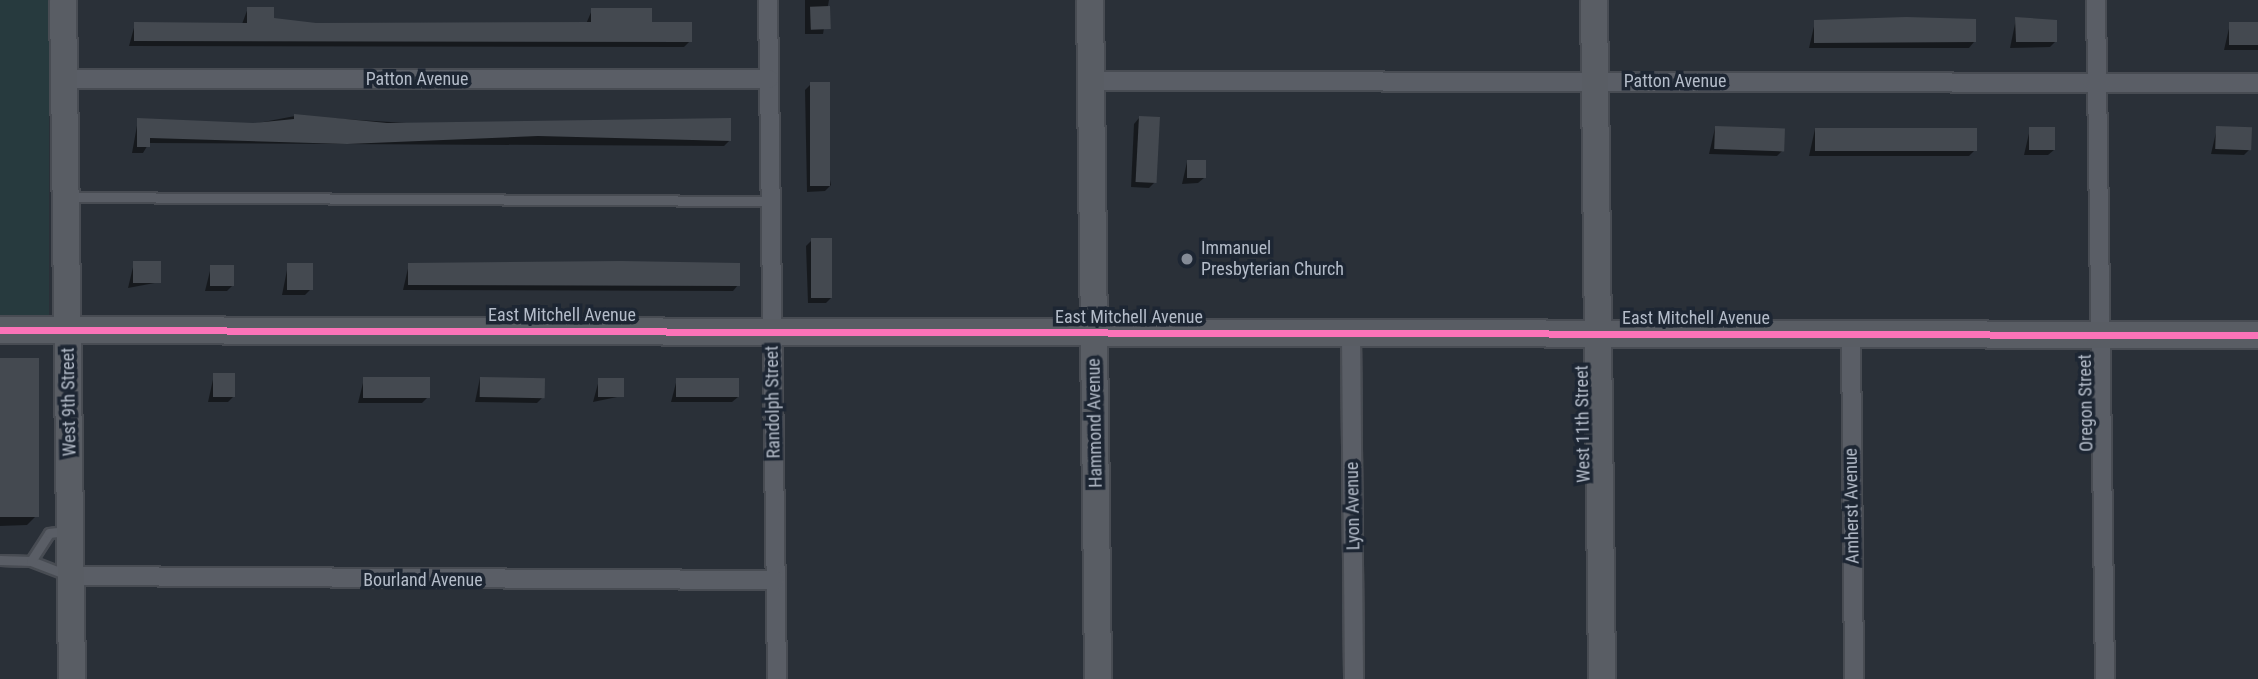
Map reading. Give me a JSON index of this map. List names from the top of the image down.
{
  "streets": {
    "street": [
      "Patton Avenue",
      "East Mitchell Avenue",
      "West 9th Street",
      "Randolph Street",
      "Oregon Street",
      "Hammond Avenue",
      "West 11th Street",
      "Lyon Avenue",
      "Amherst Avenue",
      "Bourland Avenue"
    ]
  },
  "crossings": [
    ["Patton Avenue", "West 9th Street"],
    ["Patton Avenue", "Randolph Street"],
    ["Patton Avenue", "Oregon Street"],
    ["Patton Avenue", "Hammond Avenue"],
    ["Patton Avenue", "West 11th Street"],
    ["East Mitchell Avenue", "West 9th Street"],
    ["East Mitchell Avenue", "Randolph Street"],
    ["East Mitchell Avenue", "Oregon Street"],
    ["East Mitchell Avenue", "Hammond Avenue"],
    ["East Mitchell Avenue", "West 11th Street"],
    ["East Mitchell Avenue", "Lyon Avenue"],
    ["East Mitchell Avenue", "Amherst Avenue"],
    ["West 9th Street", "Bourland Avenue"],
    ["Randolph Street", "Bourland Avenue"]
  ],
  "places": ["Immanuel Presbyterian Church"]
}
